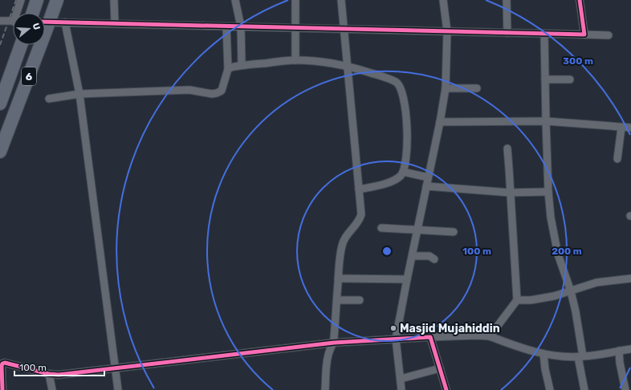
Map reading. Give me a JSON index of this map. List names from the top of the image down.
{
  "streets": {
    "highway": ["6"]
  },
  "places": ["Masjid Mujahiddin"],
  "scale_bar": "100 m",
  "north": "right",
  "rings": ["300 m", "100 m", "200 m"]
}
